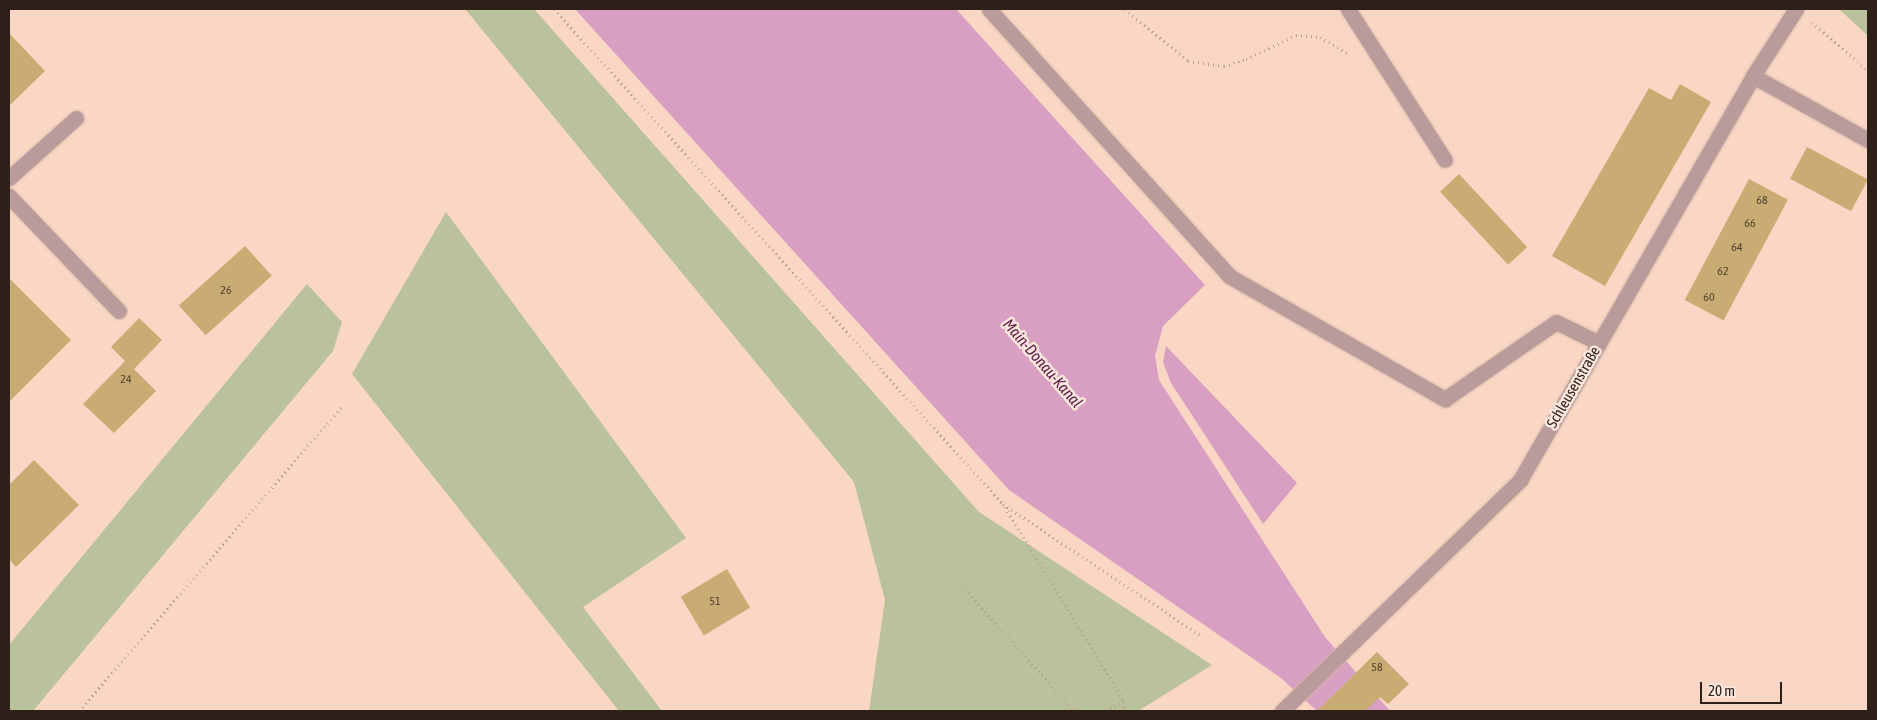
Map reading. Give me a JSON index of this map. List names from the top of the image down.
{
  "streets": {
    "street": ["Schleusenstraße"]
  },
  "water": ["Main-Donau-Kanal"],
  "house_numbers": [
    "68",
    "66",
    "64",
    "62",
    "26",
    "60",
    "24",
    "51",
    "58"
  ],
  "scale_bar": "20 m"
}
